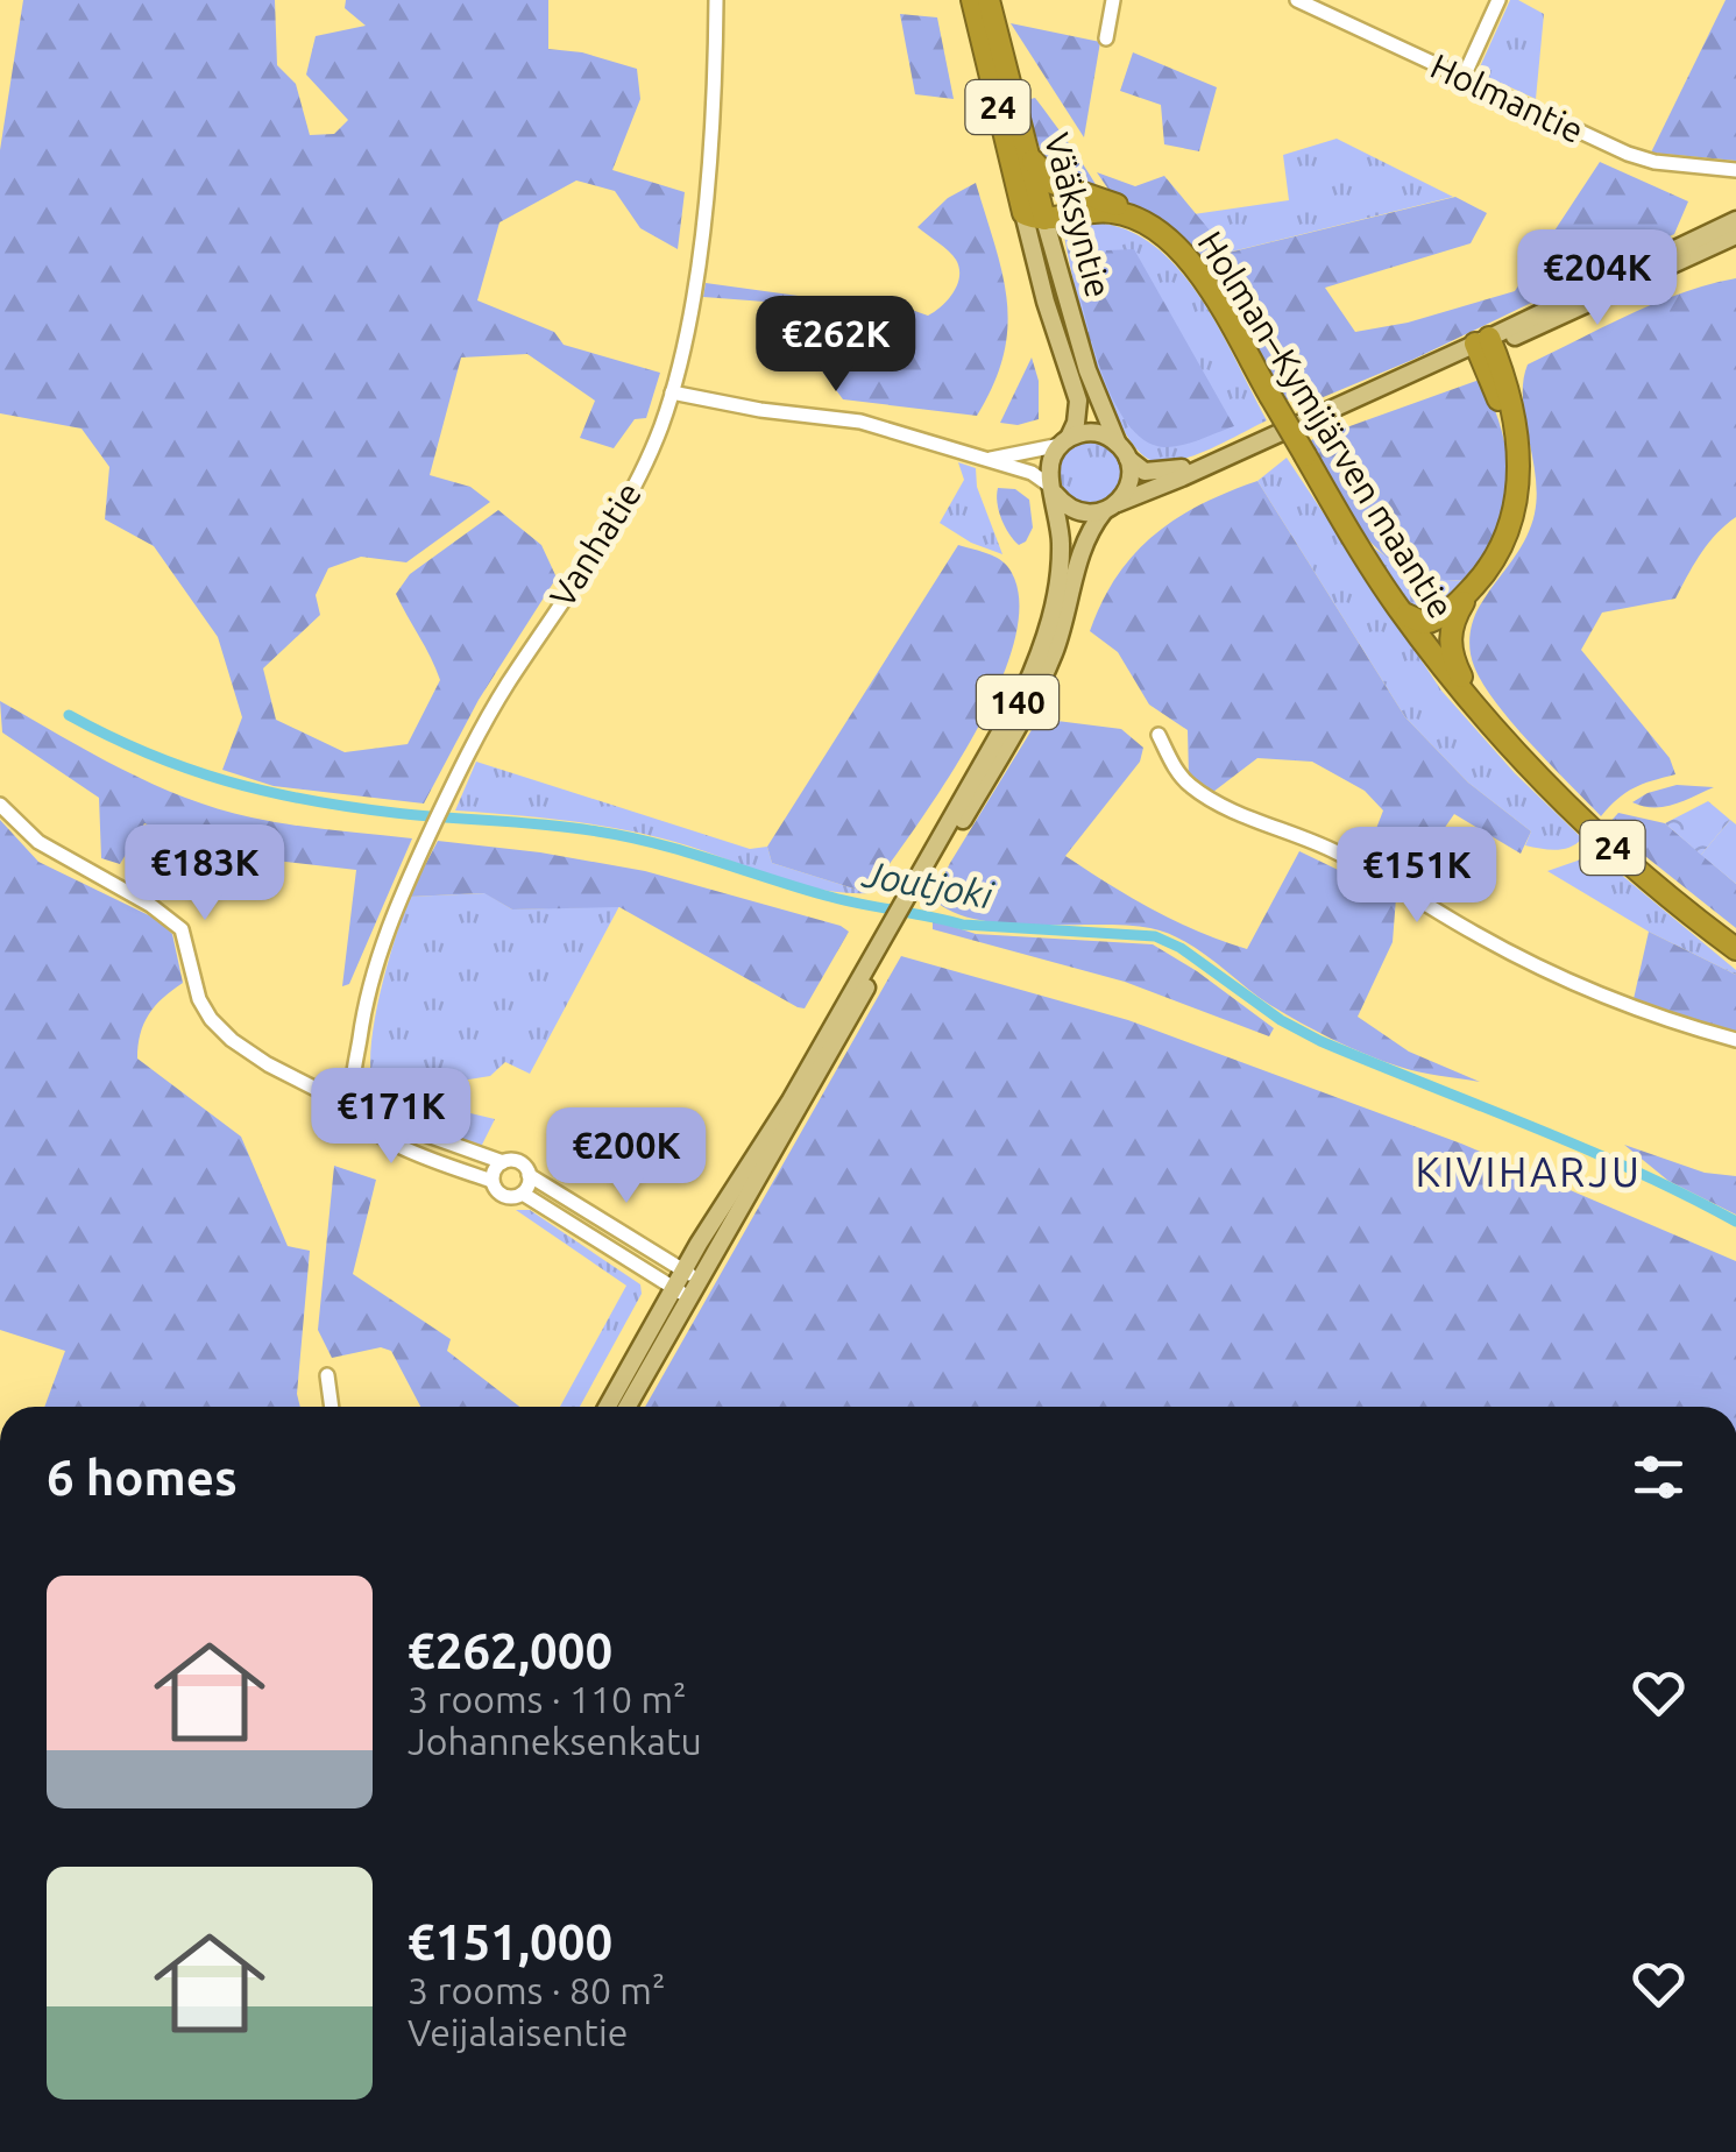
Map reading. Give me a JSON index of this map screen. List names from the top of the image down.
{
  "streets": {
    "highway": ["24", "Vääksyntie", "Holman–Kymijärven maantie"],
    "main road": ["140"],
    "street": ["Holmantie", "Vanhatie"]
  },
  "crossings": [
    ["24", "Vääksyntie"],
    ["24", "Holman–Kymijärven maantie"],
    ["Vääksyntie", "140"]
  ],
  "districts": ["KIVIHARJU"],
  "water": ["Joutjoki"],
  "page": {
    "price": [
      "€204K",
      "€262K",
      "€183K",
      "€151K",
      "€171K",
      "€200K"
    ],
    "heading": "6 homes",
    "list": [
      {
        "name": "€262,000",
        "note": "3 rooms · 110 m² · Johanneksenkatu"
      },
      {
        "name": "€151,000",
        "note": "3 rooms · 80 m² · Veijalaisentie"
      }
    ]
  }
}
